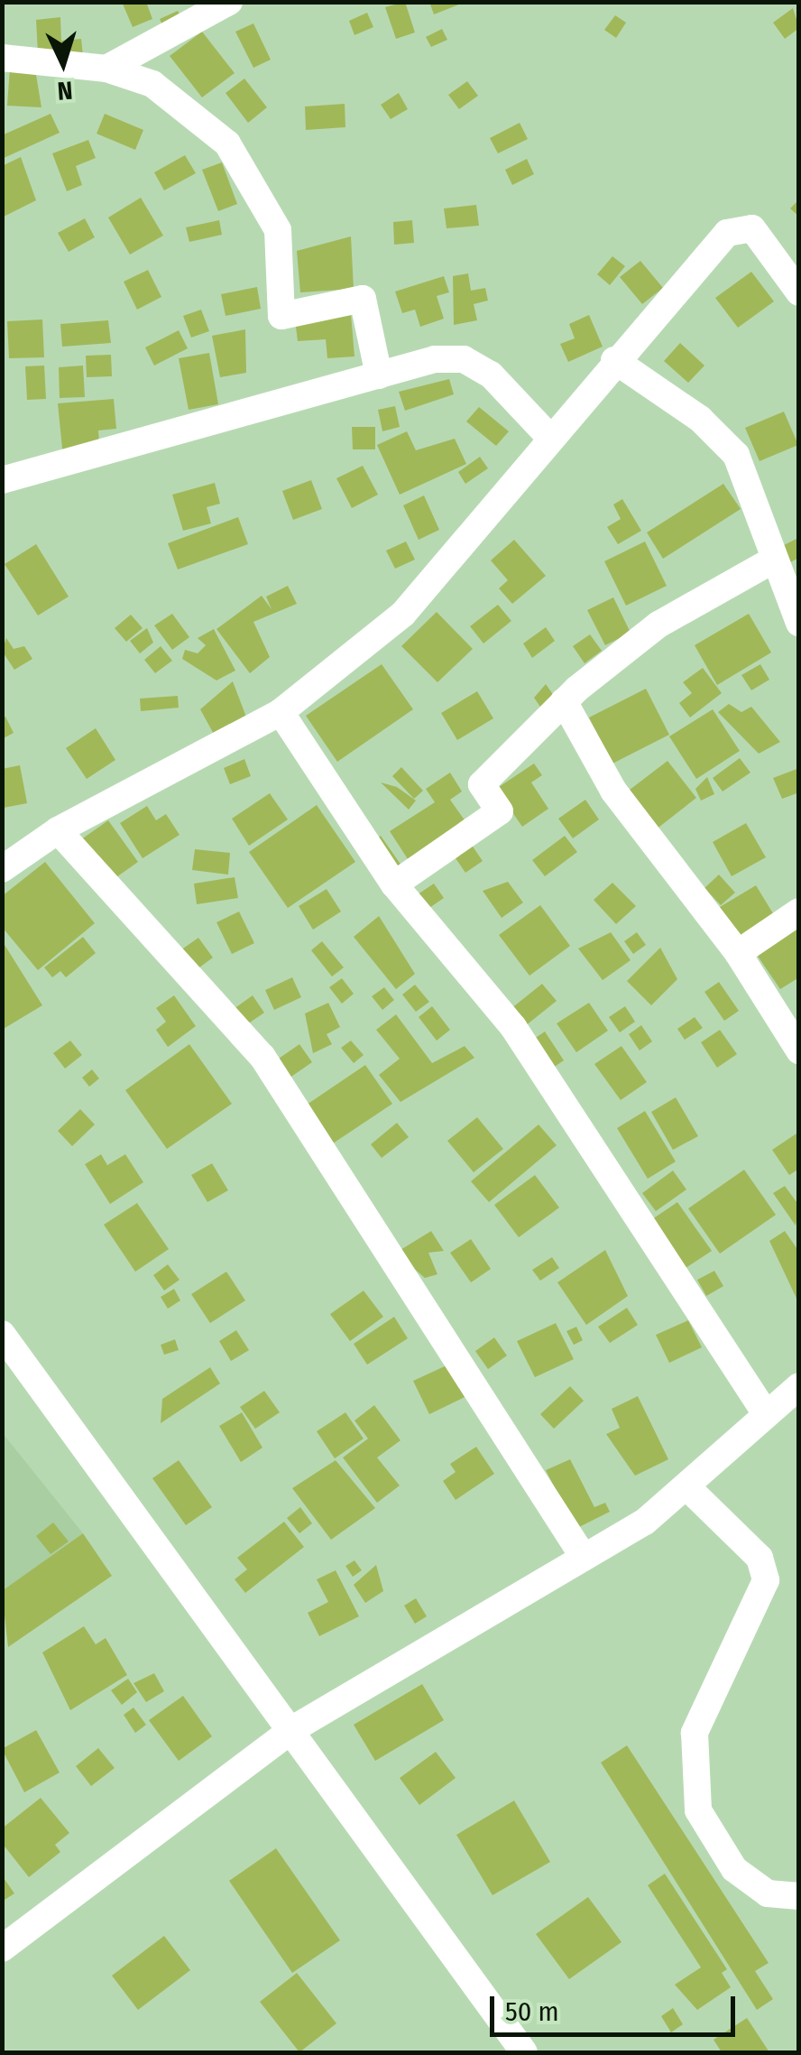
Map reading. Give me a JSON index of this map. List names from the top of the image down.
{
  "scale_bar": "50 m",
  "north": "bottom"
}
